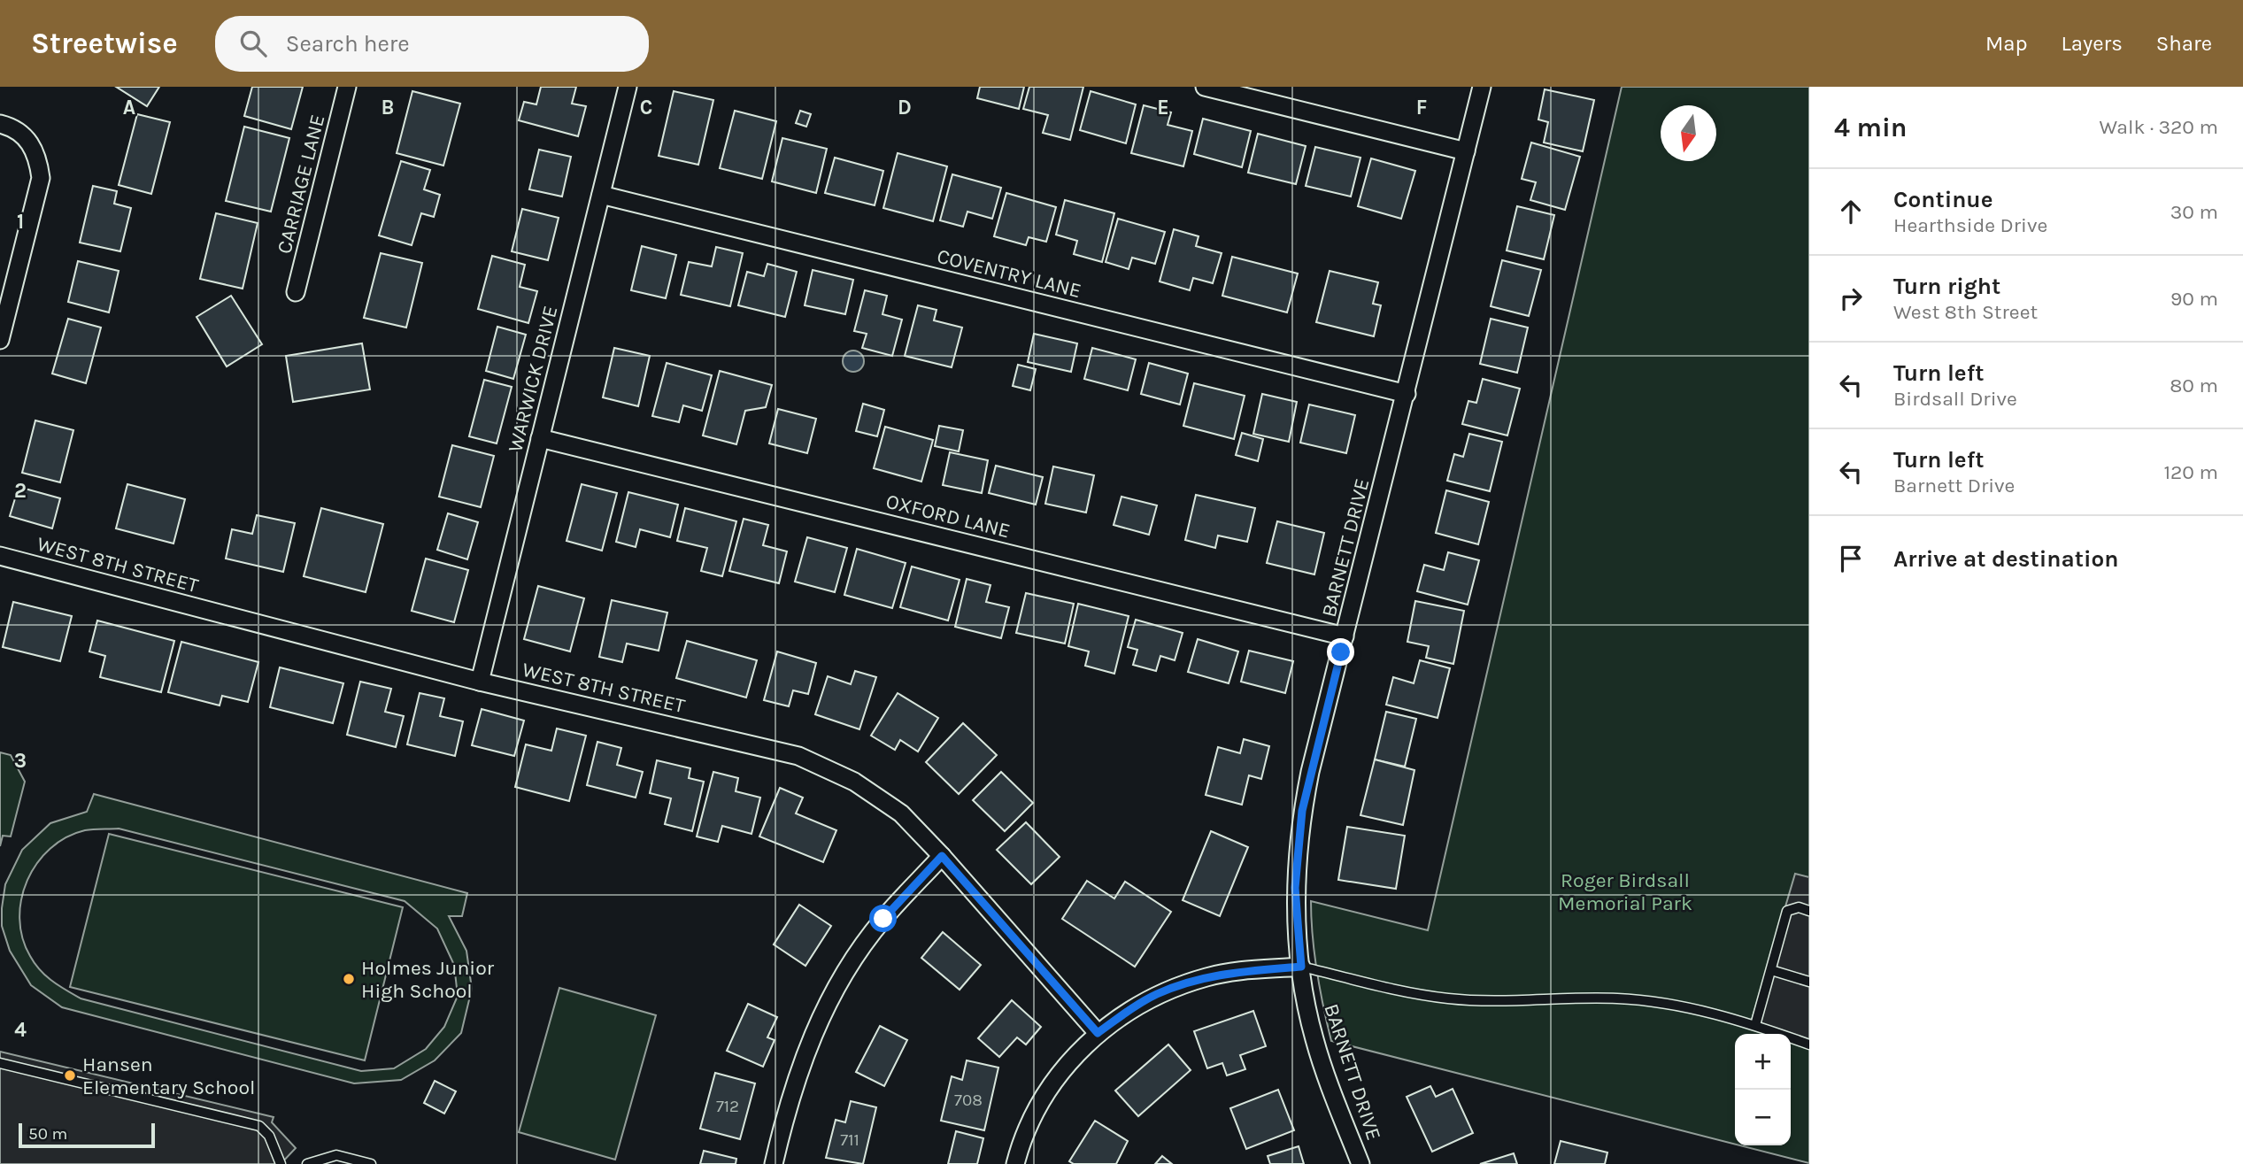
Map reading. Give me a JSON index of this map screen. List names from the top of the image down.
{
  "streets": {
    "street": [
      "CARRIAGE LANE",
      "COVENTRY LANE",
      "WARWICK DRIVE",
      "OXFORD LANE",
      "BARNETT DRIVE",
      "WEST 8TH STREET"
    ]
  },
  "crossings": [
    ["COVENTRY LANE", "WARWICK DRIVE"],
    ["COVENTRY LANE", "BARNETT DRIVE"],
    ["WARWICK DRIVE", "OXFORD LANE"],
    ["WARWICK DRIVE", "WEST 8TH STREET"],
    ["OXFORD LANE", "BARNETT DRIVE"]
  ],
  "parks": ["Roger Birdsall Memorial Park"],
  "places": ["Holmes Junior High School", "Hansen Elementary School"],
  "house_numbers": ["708", "712", "711"],
  "scale_bar": "50 m",
  "north": "bottom",
  "page": {
    "header": "Streetwise",
    "search": "Search here",
    "nav": ["Map", "Layers", "Share"],
    "heading": ["4 min", "Walk · 320 m"],
    "list": [
      ["Continue", "Hearthside Drive", "30 m"],
      ["Turn right", "West 8th Street", "90 m"],
      ["Turn left", "Birdsall Drive", "80 m"],
      ["Turn left", "Barnett Drive", "120 m"],
      "Arrive at destination"
    ],
    "map_buttons": ["+", "−"],
    "scale": "50 m"
  },
  "grid": {
    "columns": [
      "A",
      "B",
      "C",
      "D",
      "E",
      "F"
    ],
    "rows": [
      "1",
      "2",
      "3",
      "4"
    ]
  }
}
